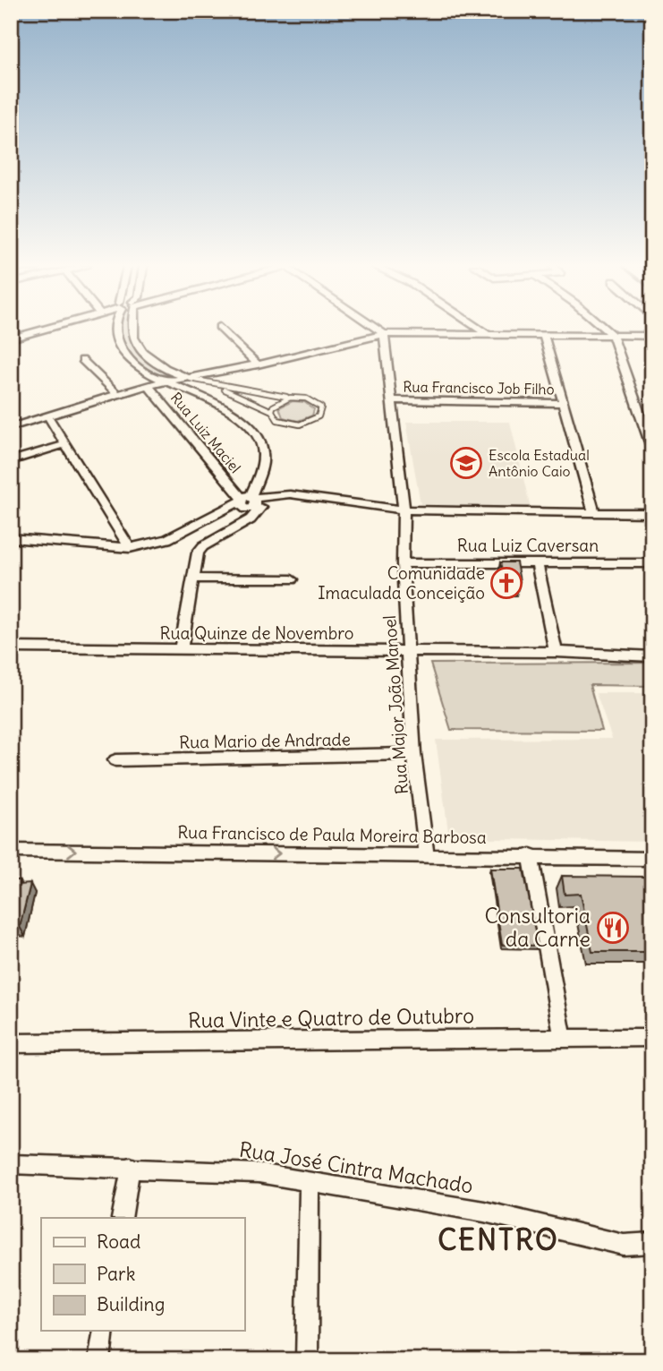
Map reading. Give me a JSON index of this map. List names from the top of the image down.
{
  "streets": {
    "street": [
      "Rua Francisco Job Filho",
      "Rua Luiz Maciel",
      "Rua Luiz Caversan",
      "Rua Quinze de Novembro",
      "Rua Major João Manoel",
      "Rua Mario de Andrade",
      "Rua Francisco de Paula Moreira Barbosa",
      "Rua Vinte e Quatro de Outubro",
      "Rua José Cintra Machado"
    ]
  },
  "crossings": [
    ["Rua Francisco Job Filho", "Rua Major João Manoel"],
    ["Rua Luiz Caversan", "Rua Major João Manoel"],
    ["Rua Quinze de Novembro", "Rua Major João Manoel"],
    ["Rua Major João Manoel", "Rua Mario de Andrade"],
    ["Rua Major João Manoel", "Rua Francisco de Paula Moreira Barbosa"]
  ],
  "one_way": ["Rua Francisco de Paula Moreira Barbosa"],
  "districts": ["CENTRO"],
  "places": {
    "school or university": ["Escola Estadual Antônio Caio"],
    "church": ["Comunidade Imaculada Conceição"],
    "restaurant": ["Consultoria da Carne"]
  },
  "legend": ["Road", "Park", "Building"]
}
